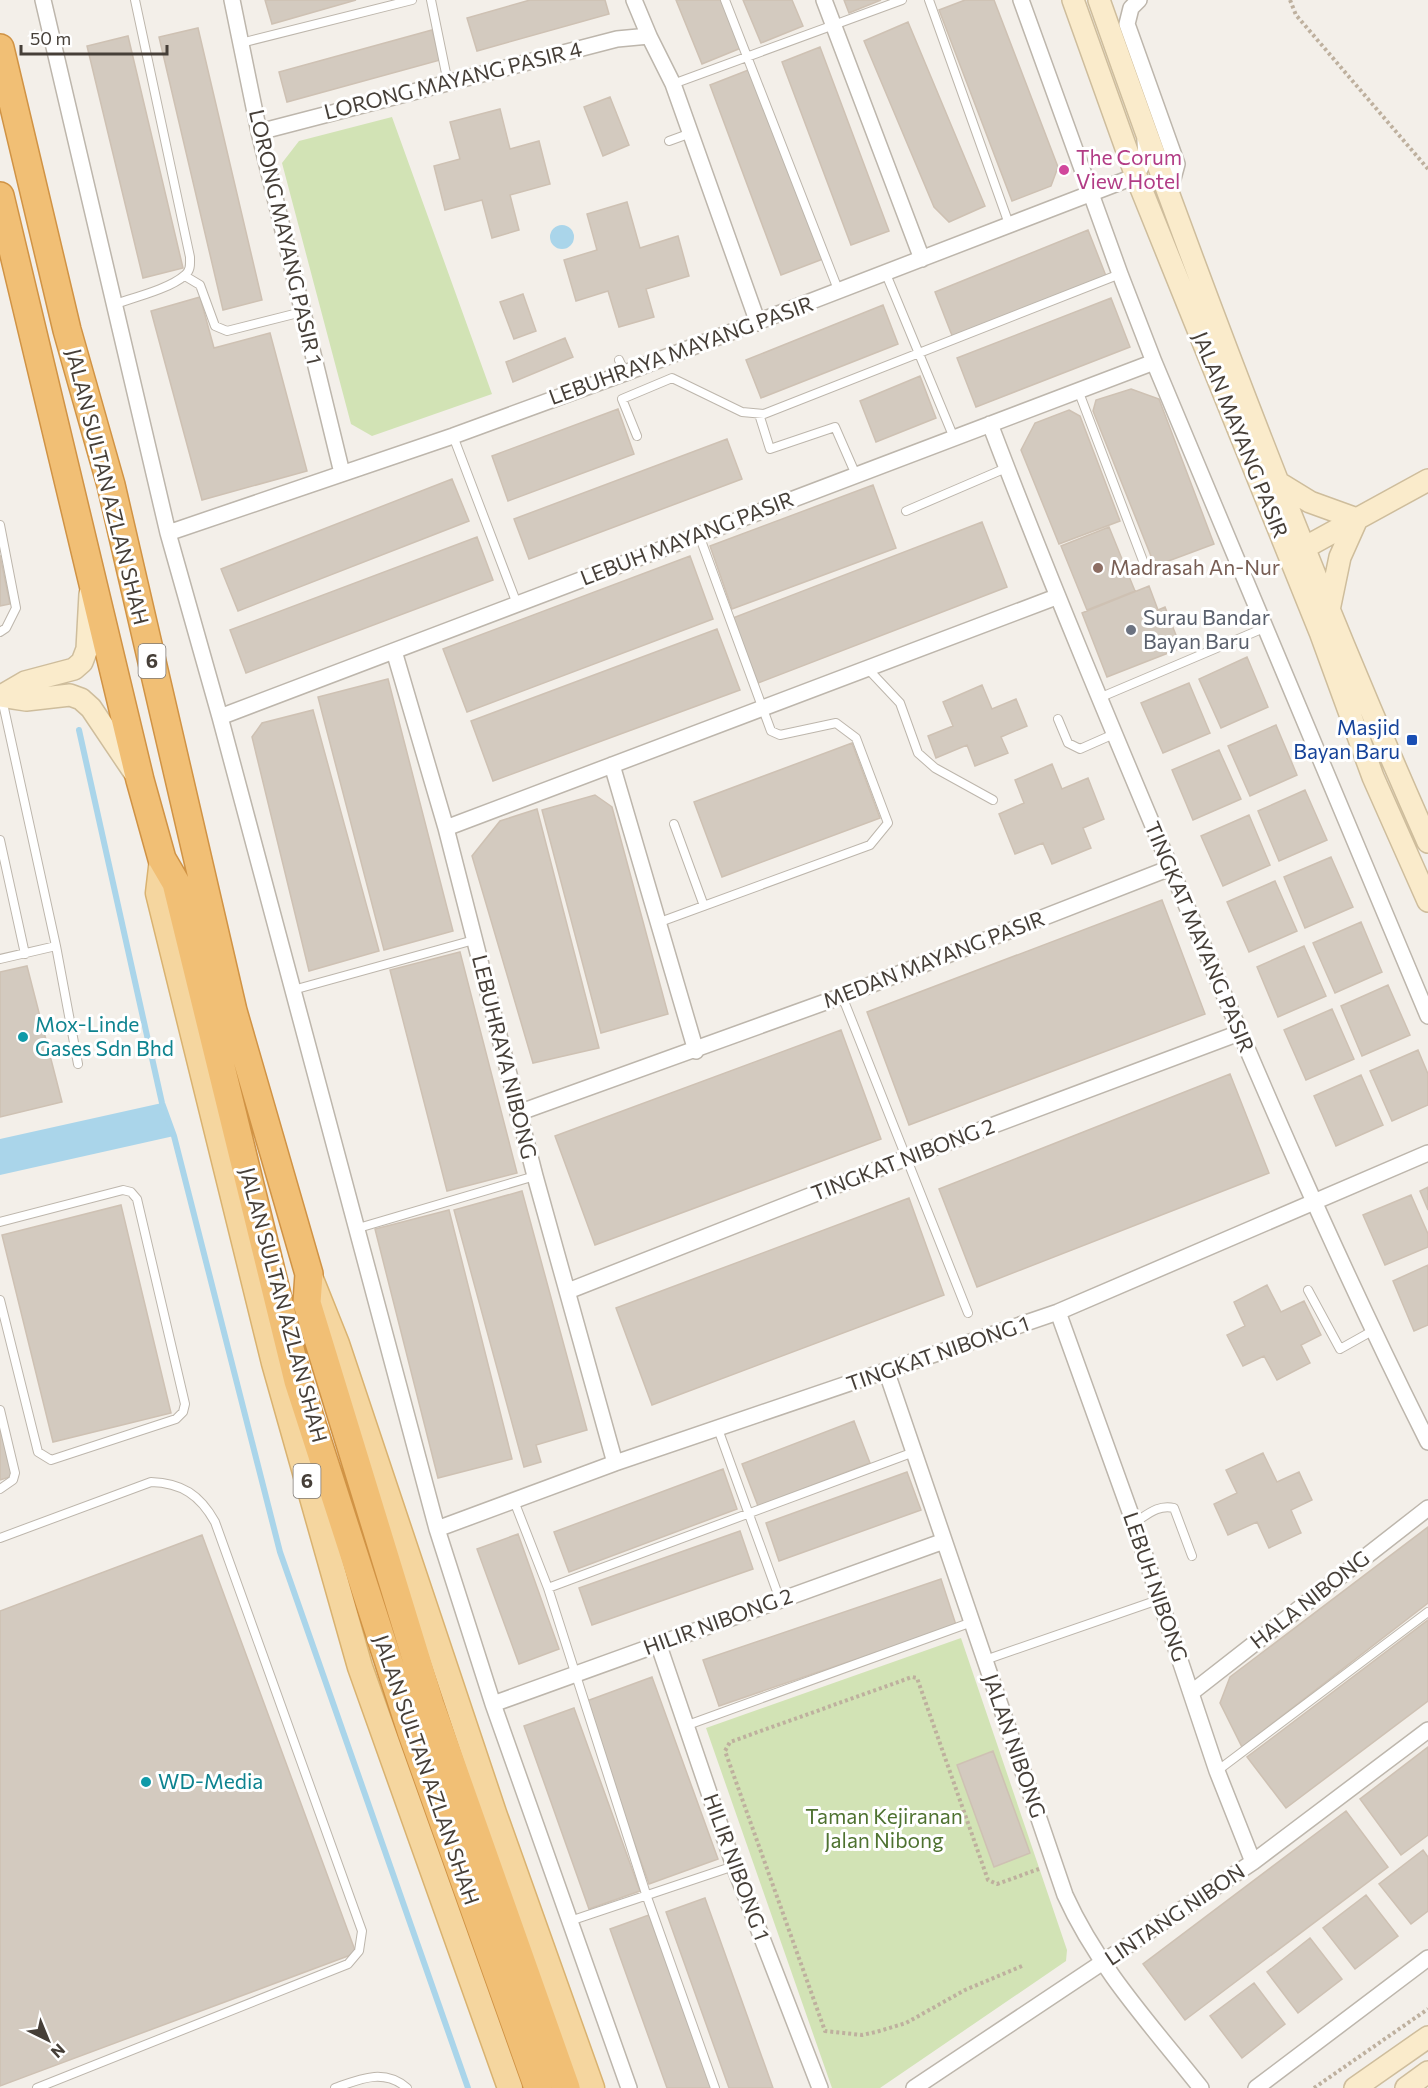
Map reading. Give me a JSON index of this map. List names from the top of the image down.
{
  "streets": {
    "highway": ["JALAN SULTAN AZLAN SHAH", "6"],
    "street": [
      "LORONG MAYANG PASIR 4",
      "LORONG MAYANG PASIR 1",
      "LEBUHRAYA MAYANG PASIR",
      "JALAN MAYANG PASIR",
      "LEBUH MAYANG PASIR",
      "TINGKAT MAYANG PASIR",
      "MEDAN MAYANG PASIR",
      "LEBUHRAYA NIBONG",
      "TINGKAT NIBONG 2",
      "TINGKAT NIBONG 1",
      "LEBUH NIBONG",
      "HALA NIBONG",
      "HILIR NIBONG 2",
      "JALAN NIBONG",
      "HILIR NIBONG 1",
      "LINTANG NIBON"
    ]
  },
  "crossings": [
    ["LORONG MAYANG PASIR 4", "LORONG MAYANG PASIR 1"],
    ["LORONG MAYANG PASIR 1", "LEBUHRAYA MAYANG PASIR"],
    ["LEBUHRAYA MAYANG PASIR", "JALAN MAYANG PASIR"],
    ["LEBUH MAYANG PASIR", "TINGKAT MAYANG PASIR"],
    ["LEBUH MAYANG PASIR", "LEBUHRAYA NIBONG"],
    ["TINGKAT MAYANG PASIR", "MEDAN MAYANG PASIR"],
    ["TINGKAT MAYANG PASIR", "TINGKAT NIBONG 2"],
    ["TINGKAT MAYANG PASIR", "TINGKAT NIBONG 1"],
    ["MEDAN MAYANG PASIR", "LEBUHRAYA NIBONG"],
    ["LEBUHRAYA NIBONG", "TINGKAT NIBONG 2"],
    ["LEBUHRAYA NIBONG", "TINGKAT NIBONG 1"],
    ["TINGKAT NIBONG 1", "LEBUH NIBONG"],
    ["TINGKAT NIBONG 1", "JALAN NIBONG"],
    ["LEBUH NIBONG", "HALA NIBONG"],
    ["LEBUH NIBONG", "LINTANG NIBON"],
    ["HILIR NIBONG 2", "JALAN NIBONG"],
    ["HILIR NIBONG 2", "HILIR NIBONG 1"],
    ["JALAN NIBONG", "LINTANG NIBON"]
  ],
  "parks": ["Taman Kejiranan Jalan Nibong"],
  "places": {
    "other": [
      "The Corum View Hotel",
      "Madrasah An-Nur",
      "Surau Bandar Bayan Baru",
      "Mox-Linde Gases Sdn Bhd",
      "WD-Media"
    ],
    "transit": ["Masjid Bayan Baru"]
  },
  "scale_bar": "50 m",
  "north": "bottom right"
}
